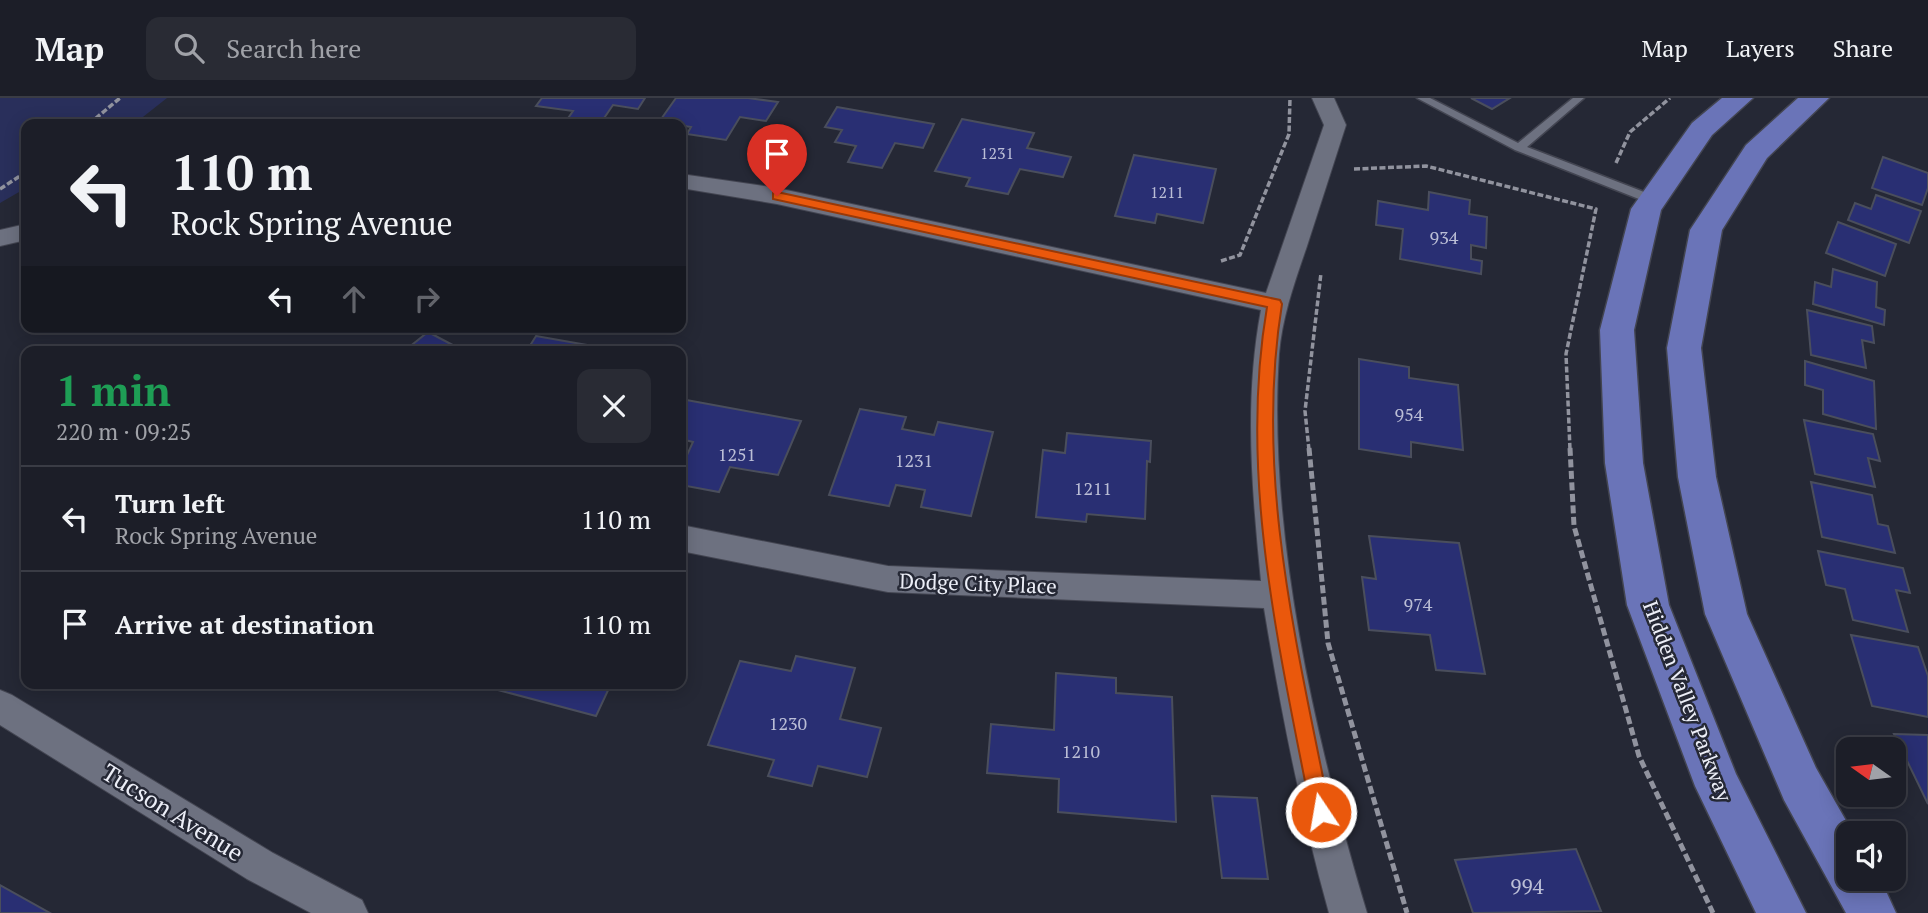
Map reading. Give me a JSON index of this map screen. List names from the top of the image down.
{
  "streets": {
    "main road": ["Hidden Valley Parkway"],
    "street": ["Dodge City Place", "Tucson Avenue"]
  },
  "house_numbers": [
    "1231",
    "1211",
    "934",
    "954",
    "1251",
    "1231",
    "1211",
    "974",
    "1230",
    "1210",
    "994"
  ],
  "north": "left",
  "page": {
    "header": "Map",
    "search": "Search here",
    "nav": ["Map", "Layers", "Share"],
    "turn": ["110 m", "Rock Spring Avenue"],
    "heading": ["1 min", "220 m · 09:25"],
    "list": [
      {
        "name": "Turn left",
        "note": "Rock Spring Avenue",
        "value": "110 m"
      },
      {
        "name": "Arrive at destination",
        "value": "110 m"
      }
    ]
  }
}
